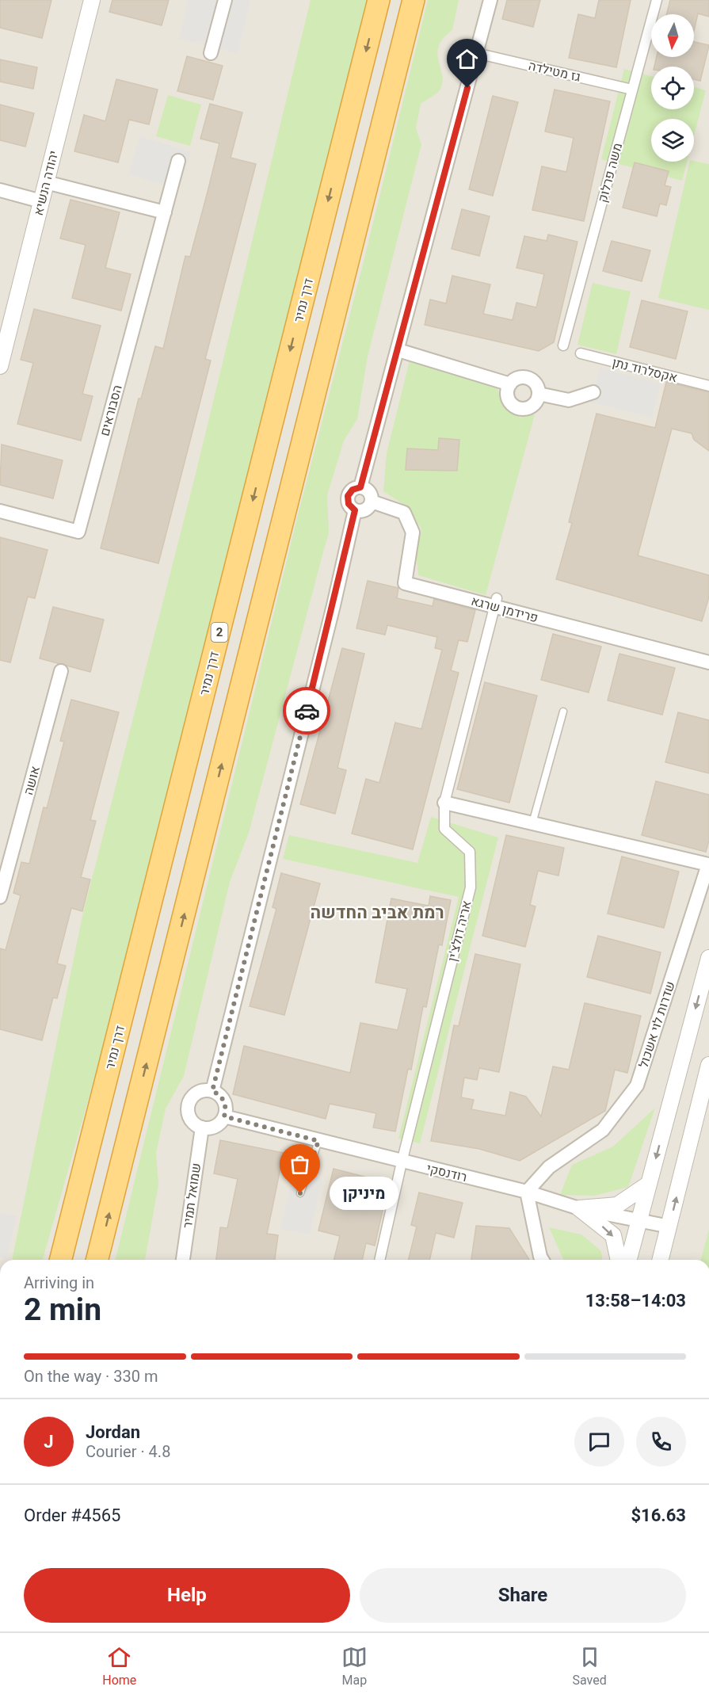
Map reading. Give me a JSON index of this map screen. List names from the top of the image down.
{
  "streets": {
    "highway": ["דרך נמיר", "2"],
    "street": [
      "גז מטילדה",
      "משה פרלוק",
      "יהודה הנשיא",
      "אקסלרוד נתן",
      "הסבוראים",
      "פרידמן שרגא",
      "אושה",
      "אריה דולצ'ין",
      "שדרות לוי אשכול",
      "רודנסקי",
      "שמואל תמיר"
    ]
  },
  "crossings": [
    ["גז מטילדה", "משה פרלוק"],
    ["פרידמן שרגא", "אריה דולצ'ין"],
    ["אריה דולצ'ין", "רודנסקי"],
    ["שדרות לוי אשכול", "רודנסקי"],
    ["רודנסקי", "שמואל תמיר"]
  ],
  "districts": ["רמת אביב החדשה"],
  "places": ["מיניקן"],
  "north": "bottom",
  "page": {
    "bubble": "מיניקן",
    "heading": ["2 min", "Arriving in", "13:58–14:03"],
    "panel": [
      "Jordan",
      "Courier · 4.8",
      "Order #4565",
      "$16.63"
    ],
    "bar": "On the way · 330 m",
    "round": "J",
    "buttons": ["Help", "Share"],
    "tabs": ["Home", "Map", "Saved"]
  }
}
